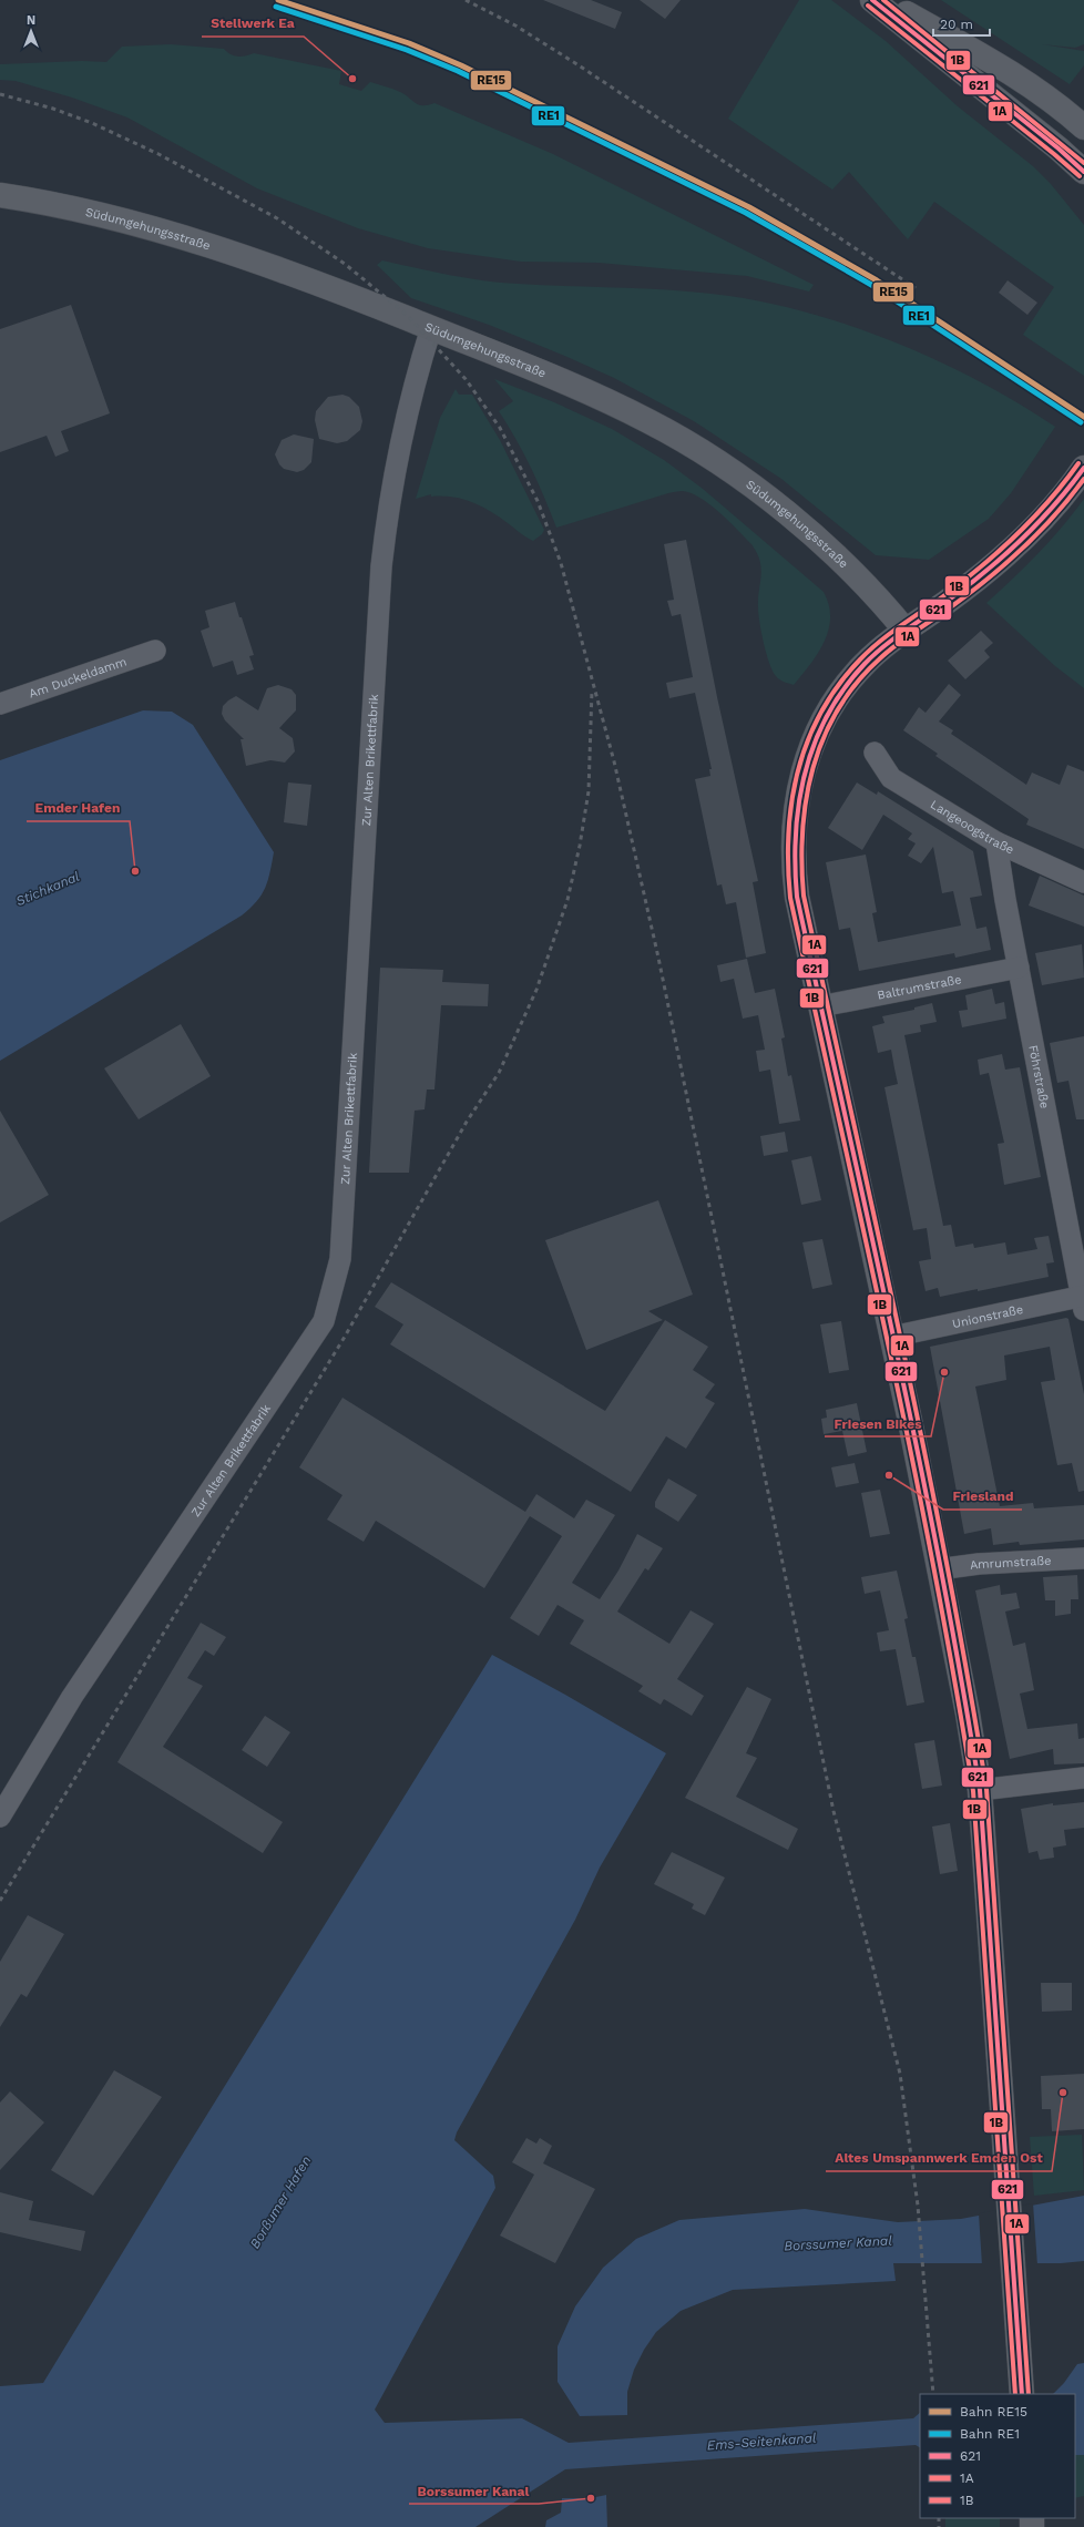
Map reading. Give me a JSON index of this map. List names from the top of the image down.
{
  "streets": {
    "main road": ["Südumgehungsstraße"],
    "street": [
      "Am Duckeldamm",
      "Zur Alten Brikettfabrik",
      "Langeoogstraße",
      "Baltrumstraße",
      "Föhrstraße",
      "Unionstraße",
      "Amrumstraße"
    ]
  },
  "crossings": [
    ["Südumgehungsstraße", "Zur Alten Brikettfabrik"],
    ["Langeoogstraße", "Föhrstraße"],
    ["Baltrumstraße", "Föhrstraße"],
    ["Föhrstraße", "Unionstraße"]
  ],
  "water": [
    "Stichkanal",
    "Borßumer Hafen",
    "Borssumer Kanal",
    "Ems-Seitenkanal"
  ],
  "places": [
    "Stellwerk Ea",
    "Emder Hafen",
    "Friesen Bikes",
    "Friesland",
    "Altes Umspannwerk Emden Ost",
    "Borssumer Kanal"
  ],
  "lines": [
    "rail line RE15",
    "transit line 621",
    "transit line 1B",
    "transit line 1A",
    "rail line RE1"
  ],
  "legend": [
    "Bahn RE15",
    "Bahn RE1",
    "621",
    "1A",
    "1B"
  ],
  "scale_bar": "20 m",
  "north": "top"
}
